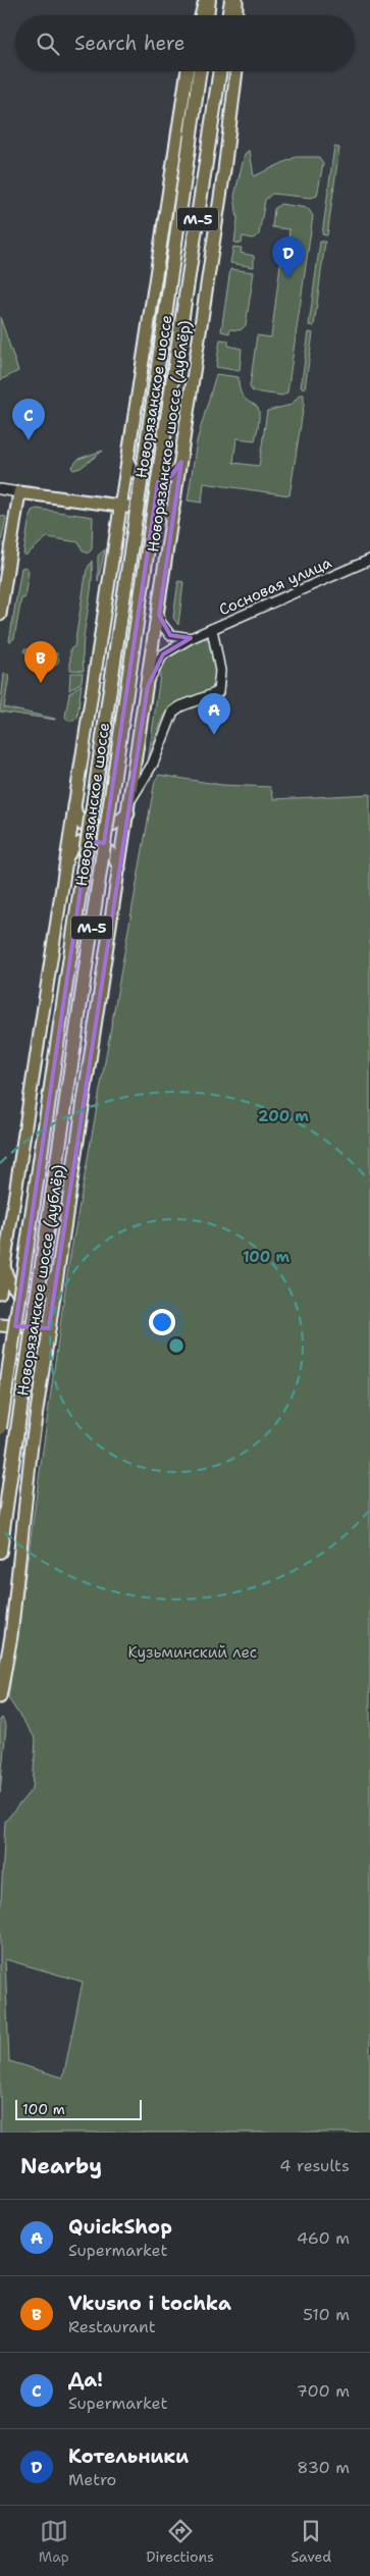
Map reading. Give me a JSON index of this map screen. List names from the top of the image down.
{
  "streets": {
    "highway": ["М-5", "Новорязанское шоссе"],
    "main road": ["Новорязанское шоссе (дублёр)"],
    "street": ["Сосновая улица"]
  },
  "crossings": [
    ["Новорязанское шоссе (дублёр)", "Сосновая улица"]
  ],
  "parks": ["Кузьминский лес"],
  "scale_bar": "100 m",
  "page": {
    "search": "Search here",
    "pins": [
      "D",
      "C",
      "B",
      "A"
    ],
    "scale": "100 m",
    "heading": ["Nearby", "4 results"],
    "list": [
      {
        "mark": "A",
        "name": "QuickShop",
        "note": "Supermarket",
        "value": "460 m"
      },
      {
        "mark": "B",
        "name": "Vkusno i tochka",
        "note": "Restaurant",
        "value": "510 m"
      },
      {
        "mark": "C",
        "name": "Да!",
        "note": "Supermarket",
        "value": "700 m"
      },
      {
        "mark": "D",
        "name": "Котельники",
        "note": "Metro",
        "value": "830 m"
      }
    ],
    "nav": ["Map", "Directions", "Saved"]
  },
  "rings": ["200 m", "100 m"]
}
